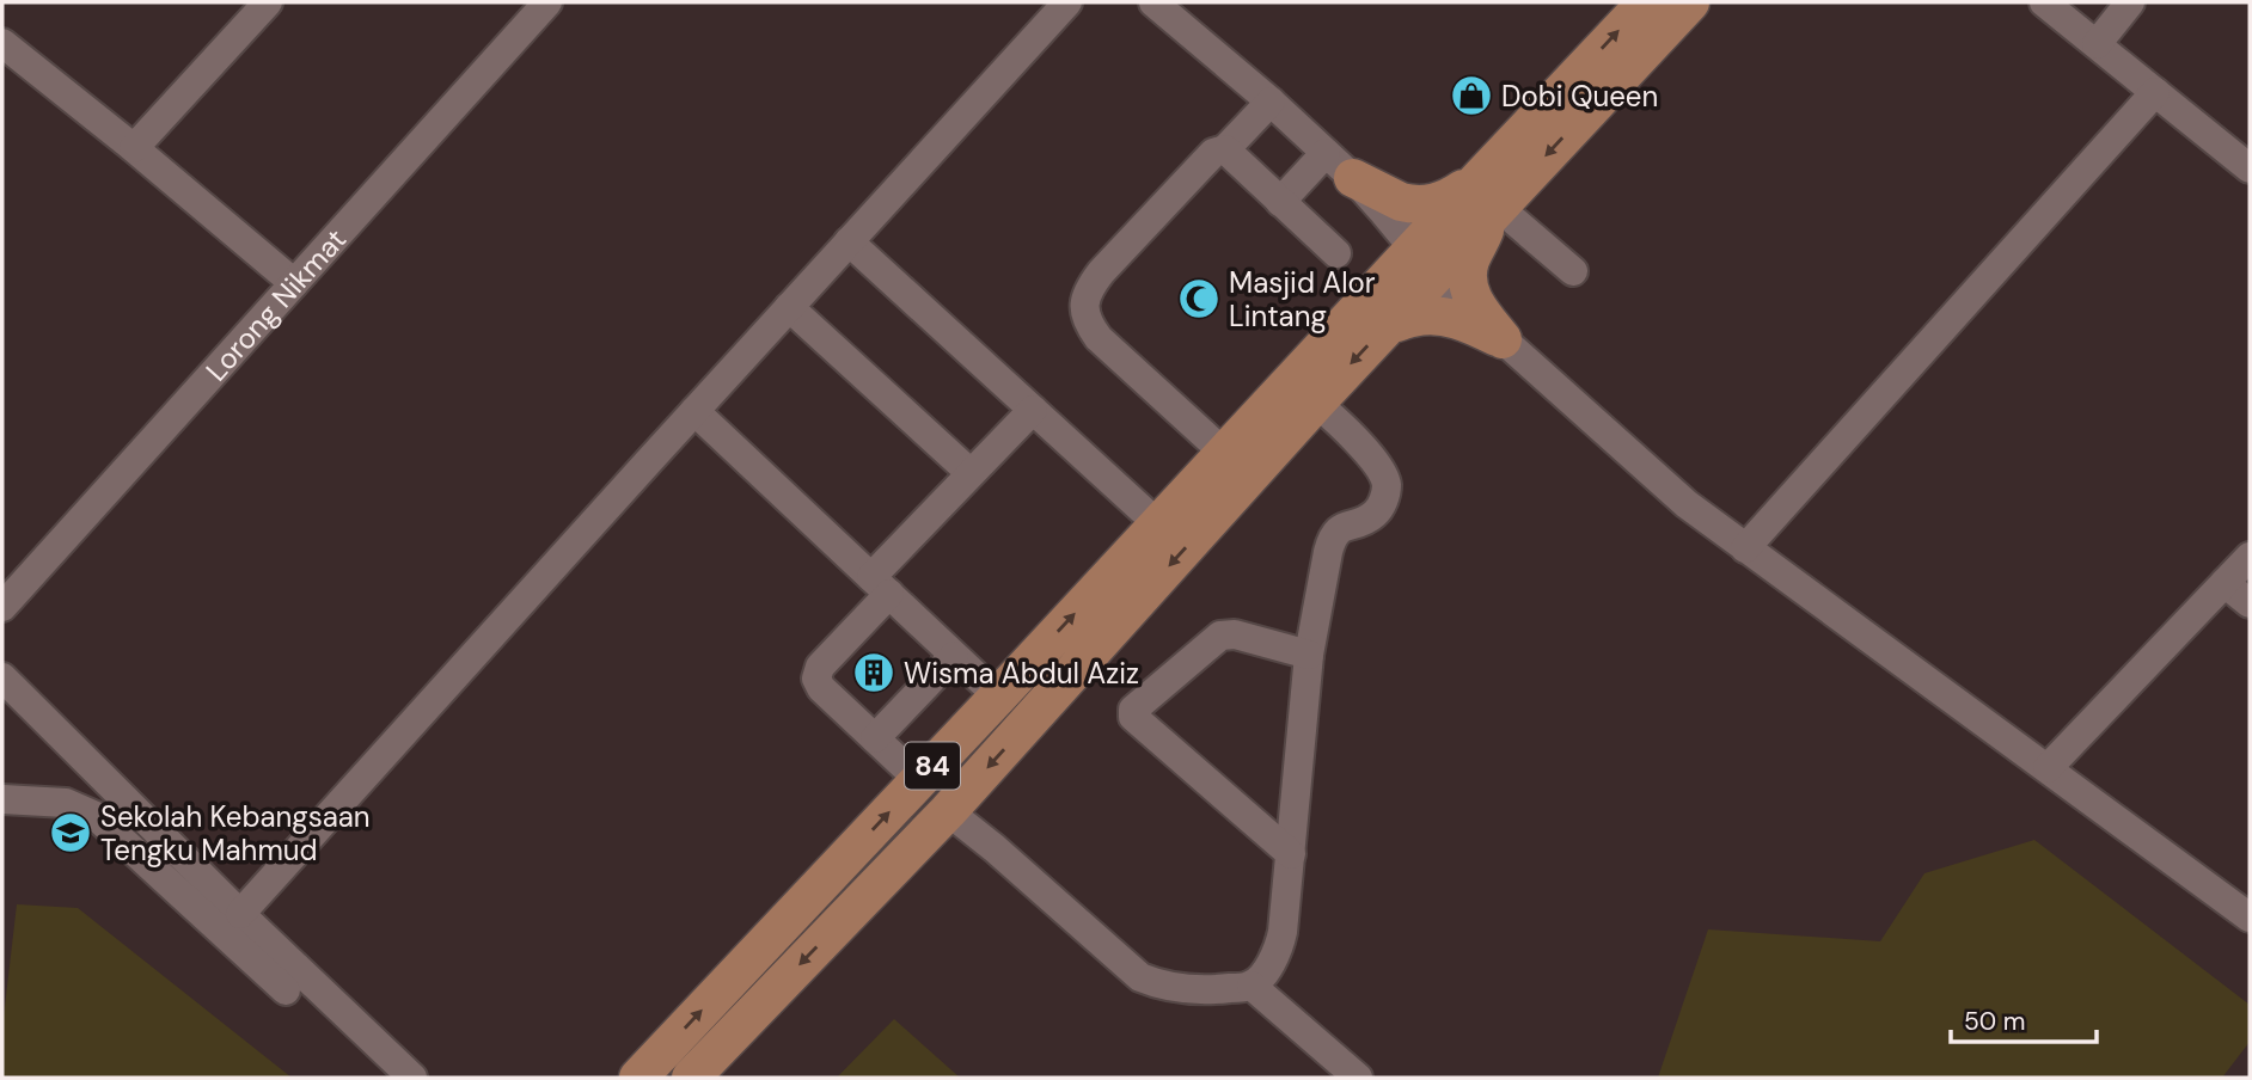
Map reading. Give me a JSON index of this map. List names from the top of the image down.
{
  "streets": {
    "main road": ["84"],
    "street": ["Lorong Nikmat"]
  },
  "places": {
    "shop": ["Dobi Queen"],
    "mosque": ["Masjid Alor Lintang"],
    "building": ["Wisma Abdul Aziz"],
    "school or university": ["Sekolah Kebangsaan Tengku Mahmud"]
  },
  "scale_bar": "50 m"
}
